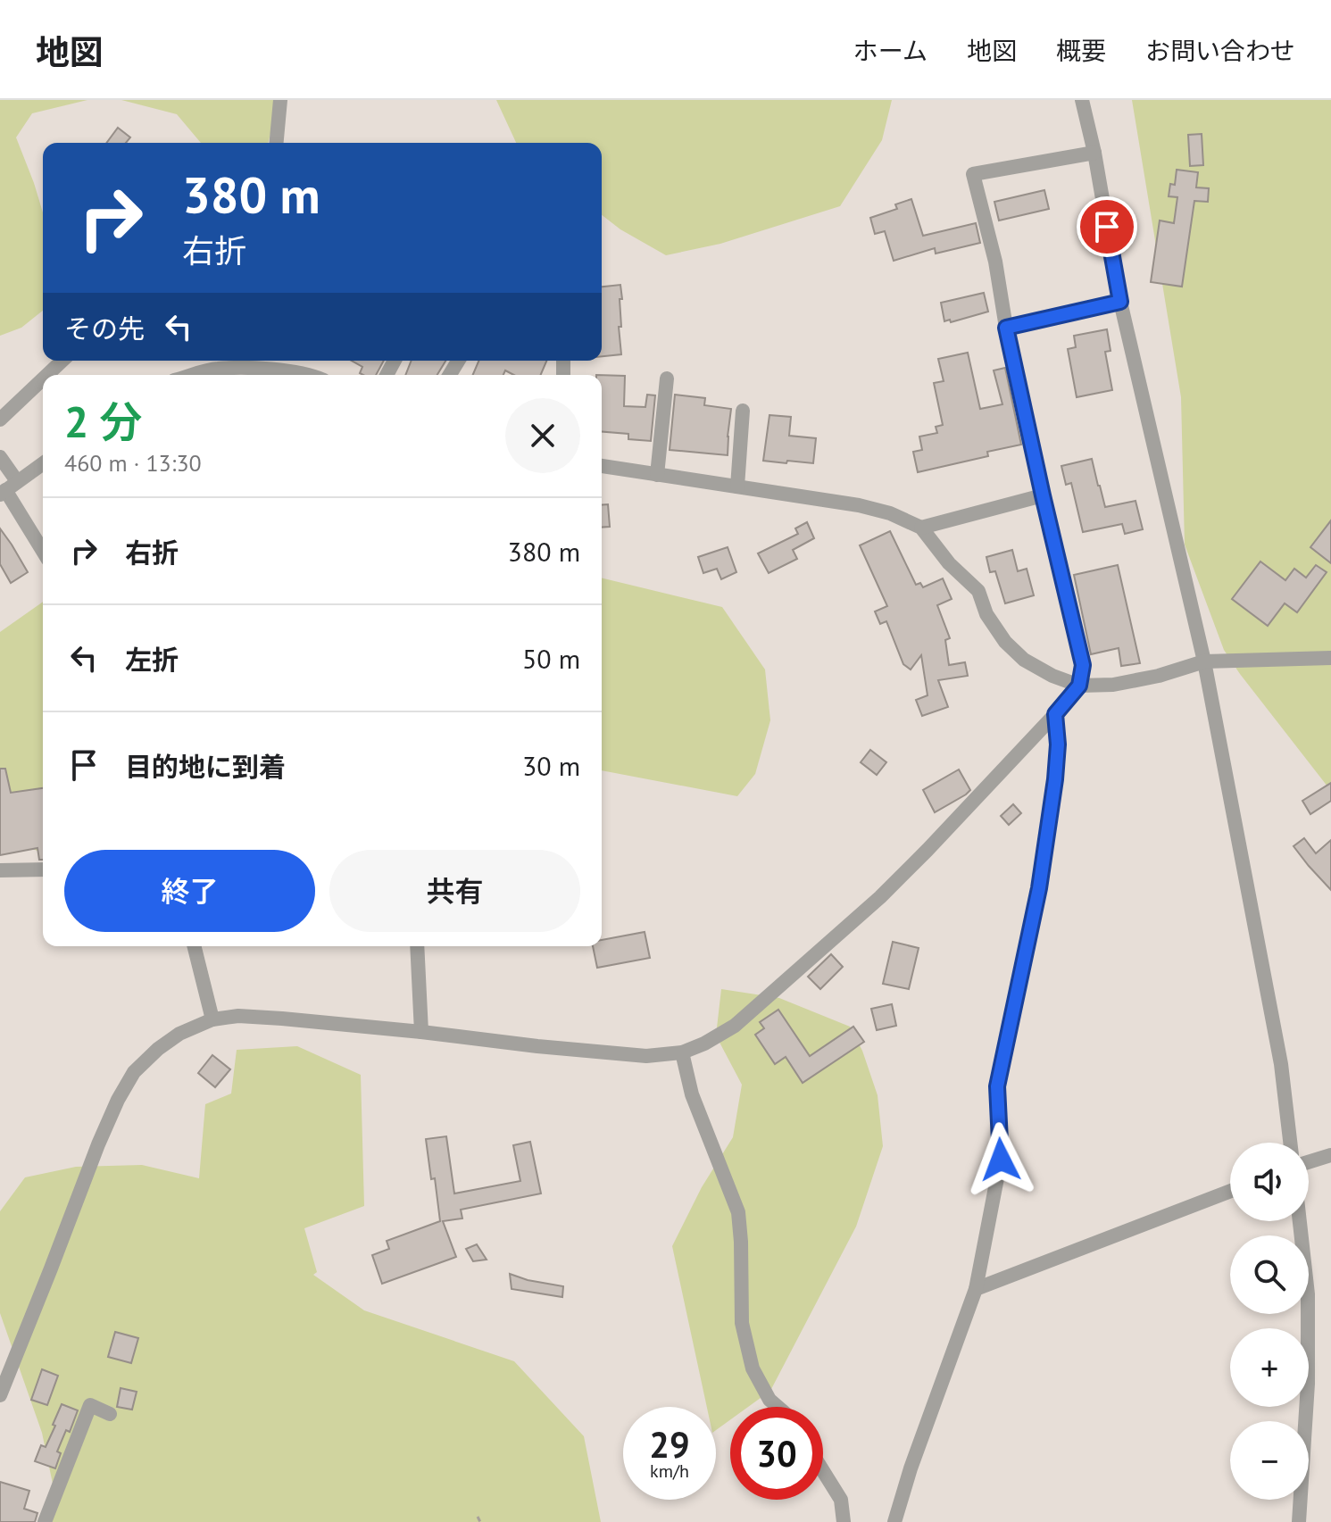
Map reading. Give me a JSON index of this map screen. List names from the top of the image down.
{
  "page": {
    "header": "地図",
    "nav": [
      "ホーム",
      "地図",
      "概要",
      "お問い合わせ"
    ],
    "turn": ["380 m", "右折"],
    "then": "その先",
    "heading": ["2 分", "460 m · 13:30"],
    "list": [
      {
        "name": "右折",
        "value": "380 m"
      },
      {
        "name": "左折",
        "value": "50 m"
      },
      {
        "name": "目的地に到着",
        "value": "30 m"
      }
    ],
    "buttons": ["終了", "共有"],
    "map_buttons": ["+", "−"],
    "speed": "29 km/h",
    "limit": "30"
  }
}
